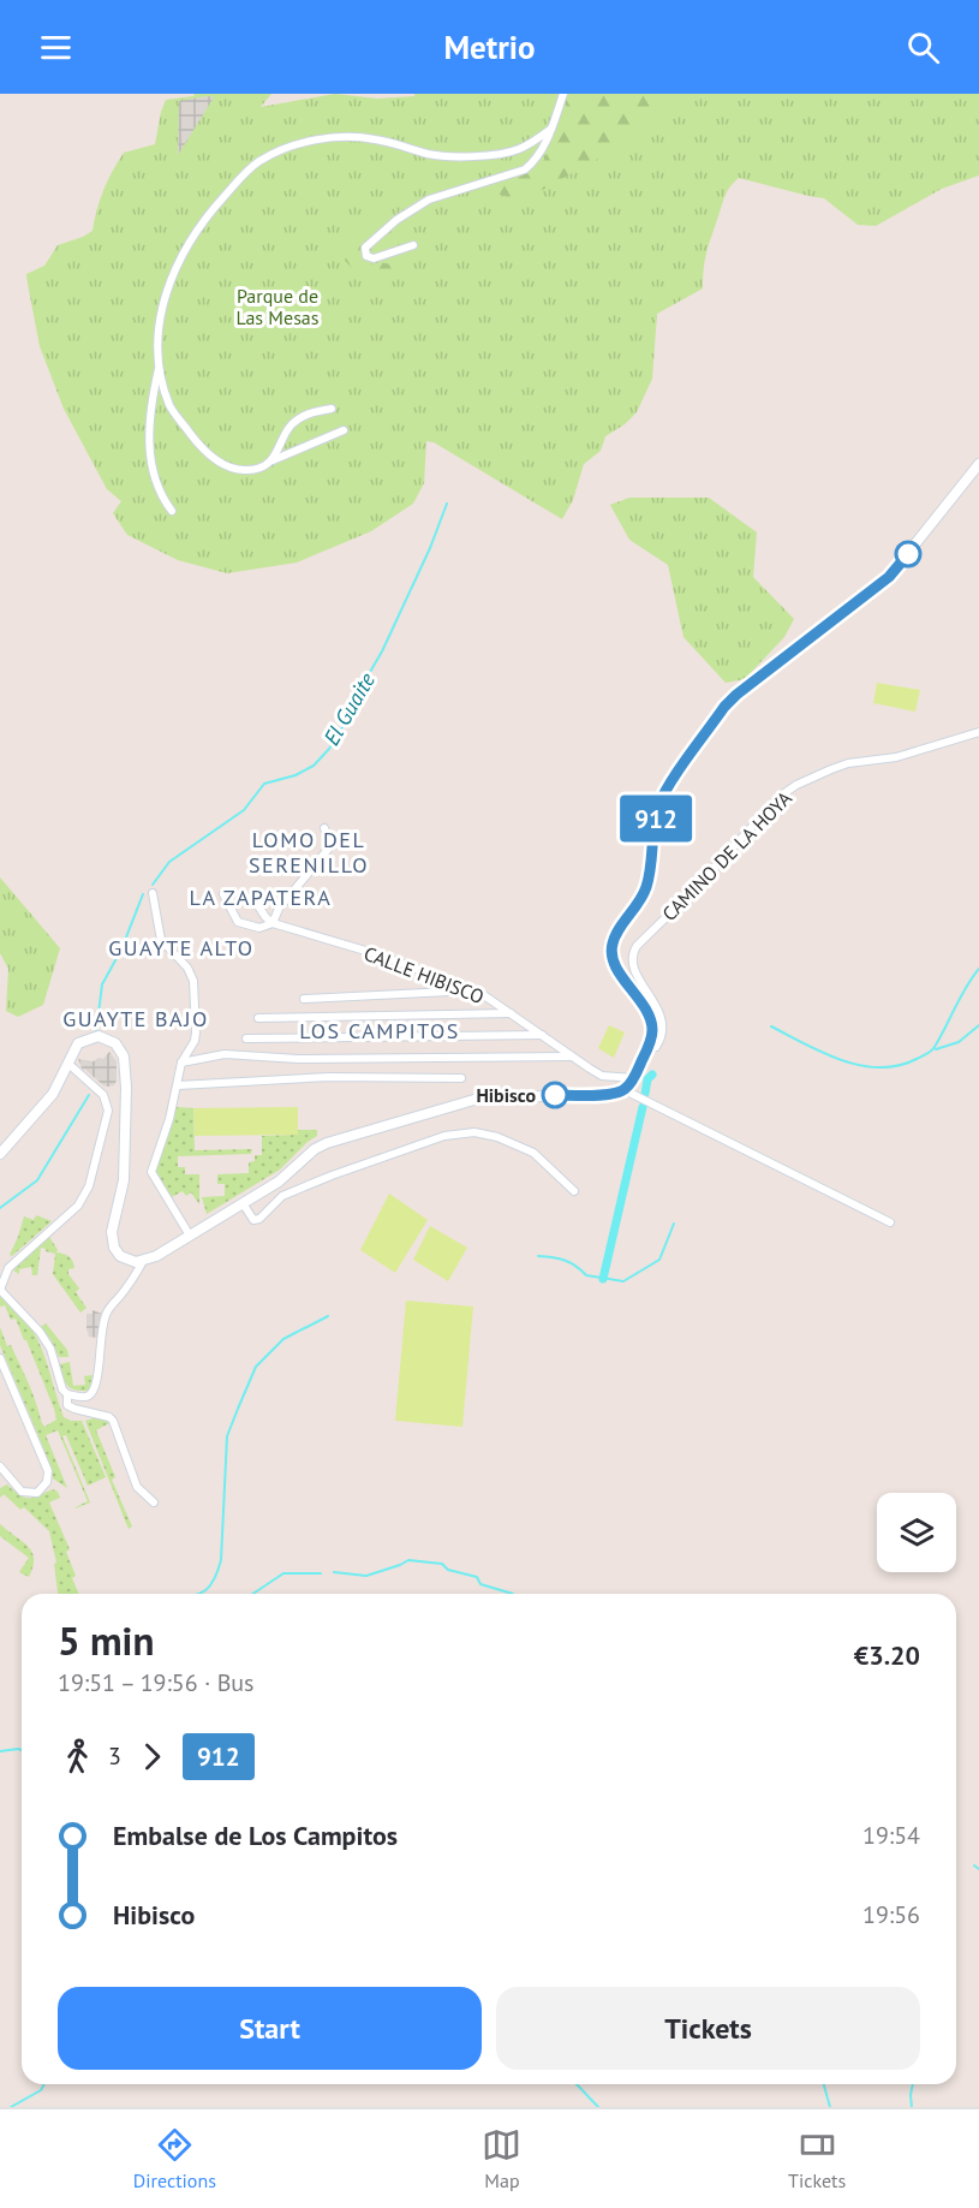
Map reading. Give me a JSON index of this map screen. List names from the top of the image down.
{
  "streets": {
    "street": ["CAMINO DE LA HOYA", "CALLE HIBISCO"]
  },
  "districts": [
    "LOMO DEL SERENILLO",
    "LA ZAPATERA",
    "GUAYTE ALTO",
    "GUAYTE BAJO",
    "LOS CAMPITOS"
  ],
  "water": ["El Guaite"],
  "parks": ["Parque de Las Mesas"],
  "places": ["Hibisco"],
  "lines": ["bus line 912"],
  "page": {
    "header": "Metrio",
    "on_map": "912",
    "heading": ["5 min", "19:51 – 19:56 · Bus", "€3.20"],
    "legs": ["3", "912"],
    "list": [
      {
        "name": "Embalse de Los Campitos",
        "value": "19:54"
      },
      {
        "name": "Hibisco",
        "value": "19:56"
      }
    ],
    "buttons": ["Start", "Tickets"],
    "tabs": ["Directions", "Map", "Tickets"]
  }
}
